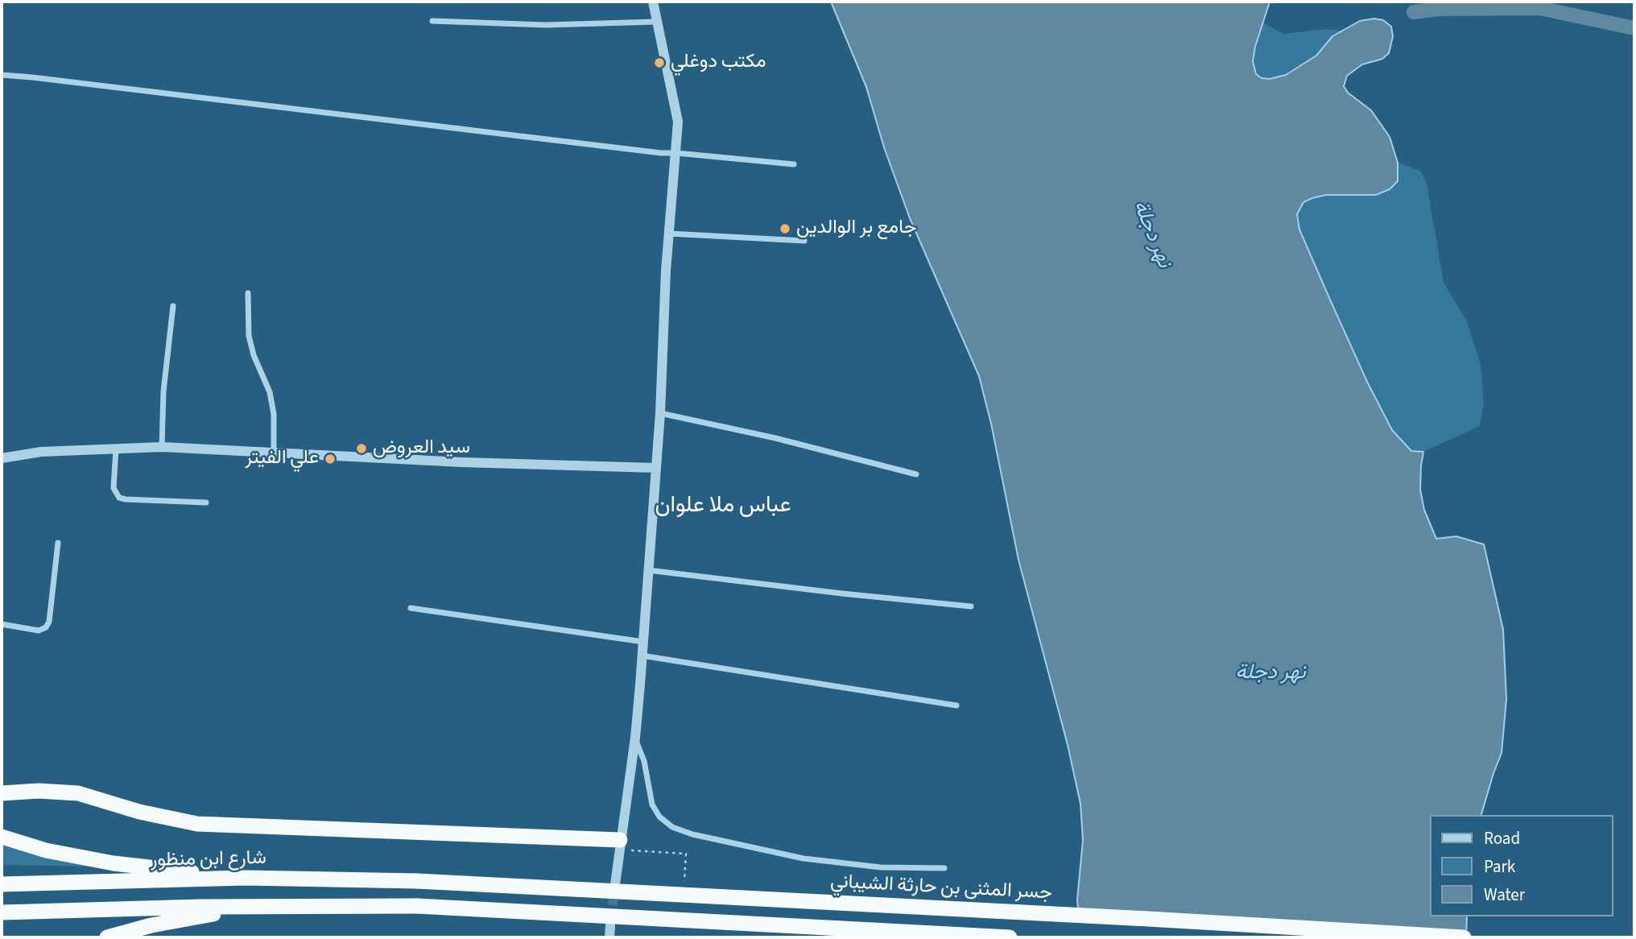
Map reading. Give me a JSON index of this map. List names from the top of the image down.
{
  "streets": {
    "highway": ["شارع ابن منظور", "جسر المثنى بن حارثة الشيباني"]
  },
  "crossings": [
    ["شارع ابن منظور", "جسر المثنى بن حارثة الشيباني"]
  ],
  "districts": ["عباس ملا علوان"],
  "water": ["نهر دجلة"],
  "places": [
    "مكتب دوغلي",
    "جامع بر الوالدين",
    "سيد العروض",
    "علي الفيتر"
  ],
  "legend": ["Road", "Park", "Water"]
}
